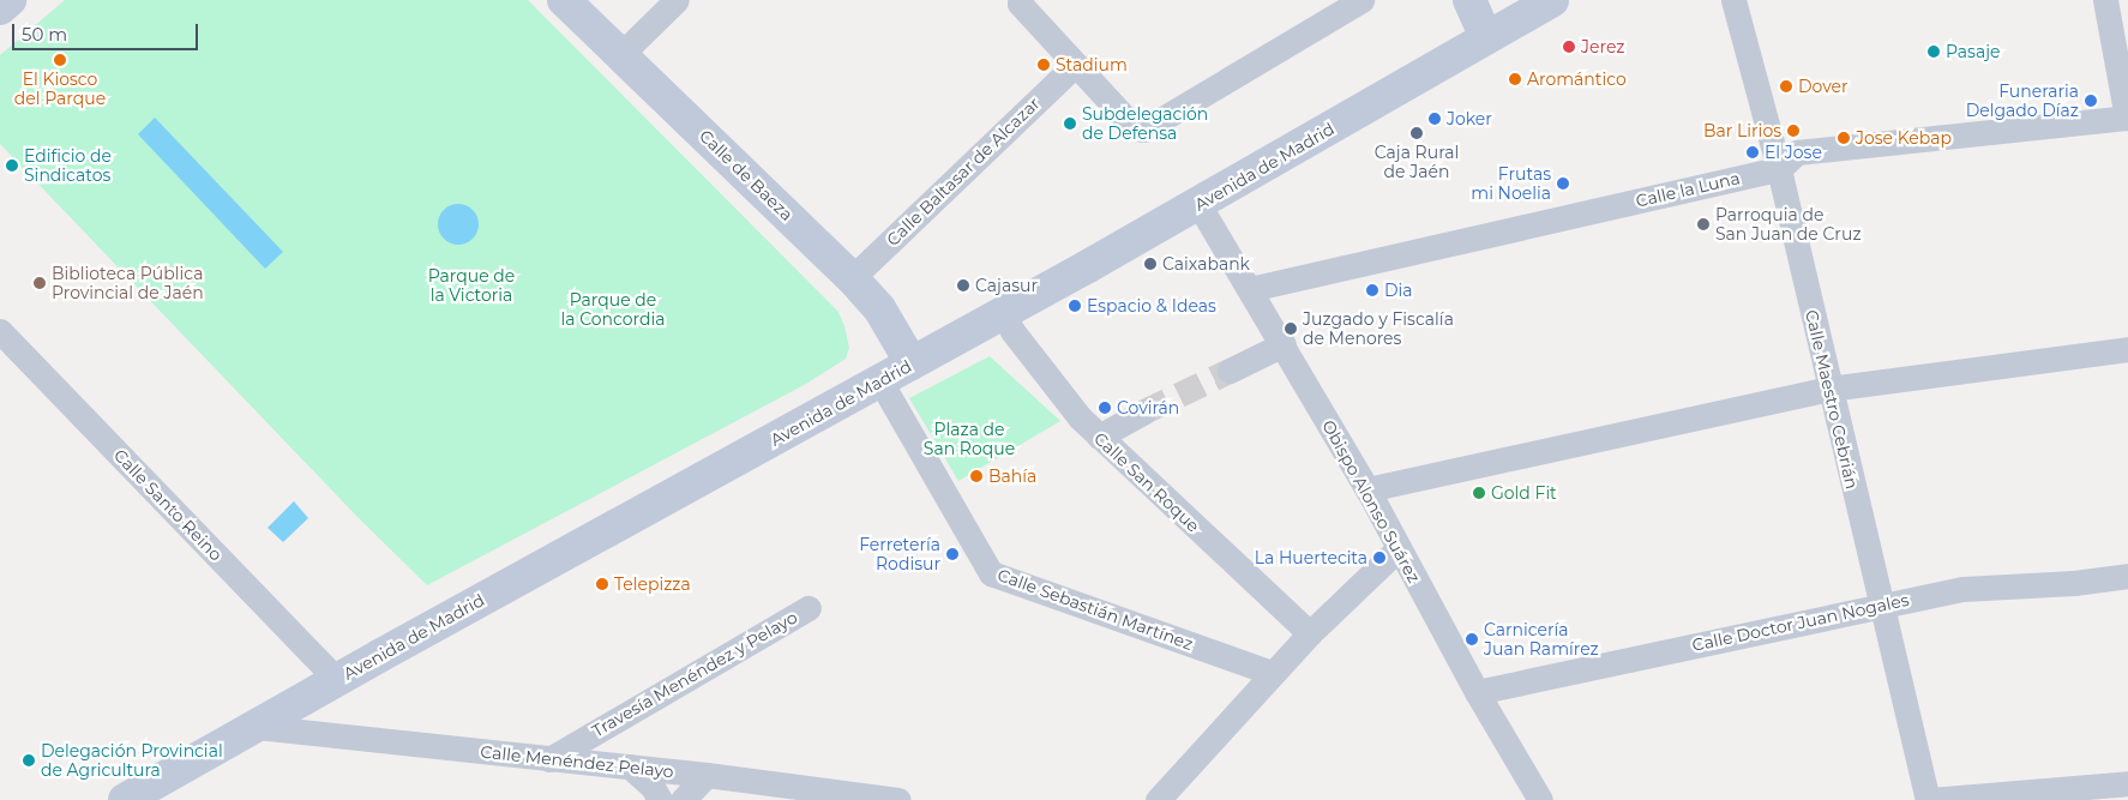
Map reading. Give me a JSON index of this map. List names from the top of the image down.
{
  "streets": {
    "street": [
      "Avenida de Madrid",
      "Calle Baltasar de Alcazar",
      "Calle de Baeza",
      "Calle la Luna",
      "Calle Maestro Cebrián",
      "Calle San Roque",
      "Obispo Alonso Suárez",
      "Calle Santo Reino",
      "Calle Sebastián Martínez",
      "Calle Doctor Juan Nogales",
      "Travesía Menéndez y Pelayo",
      "Calle Menéndez Pelayo"
    ]
  },
  "crossings": [
    ["Avenida de Madrid", "Calle de Baeza"],
    ["Avenida de Madrid", "Calle San Roque"],
    ["Avenida de Madrid", "Obispo Alonso Suárez"],
    ["Avenida de Madrid", "Calle Santo Reino"],
    ["Avenida de Madrid", "Calle Sebastián Martínez"],
    ["Avenida de Madrid", "Calle Menéndez Pelayo"],
    ["Calle Baltasar de Alcazar", "Calle de Baeza"],
    ["Calle la Luna", "Calle Maestro Cebrián"],
    ["Calle la Luna", "Obispo Alonso Suárez"],
    ["Calle Maestro Cebrián", "Calle Doctor Juan Nogales"],
    ["Obispo Alonso Suárez", "Calle Doctor Juan Nogales"],
    ["Travesía Menéndez y Pelayo", "Calle Menéndez Pelayo"]
  ],
  "parks": ["Parque de la Victoria", "Parque de la Concordia", "Plaza de San Roque"],
  "places": [
    "Jerez",
    "Pasaje",
    "El Kiosco del Parque",
    "Stadium",
    "Aromántico",
    "Dover",
    "Funeraria Delgado Díaz",
    "Joker",
    "Subdelegación de Defensa",
    "Bar Lirios",
    "Caja Rural de Jaén",
    "Jose Kebap",
    "El Jose",
    "Edificio de Sindicatos",
    "Frutas mi Noelia",
    "Parroquia de San Juan de Cruz",
    "Caixabank",
    "Biblioteca Pública Provincial de Jaén",
    "Cajasur",
    "Dia",
    "Espacio & Ideas",
    "Juzgado y Fiscalía de Menores",
    "Covirán",
    "Bahía",
    "Gold Fit",
    "Ferretería Rodisur",
    "La Huertecita",
    "Telepizza",
    "Carnicería Juan Ramírez",
    "Delegación Provincial de Agricultura"
  ],
  "scale_bar": "50 m"
}
